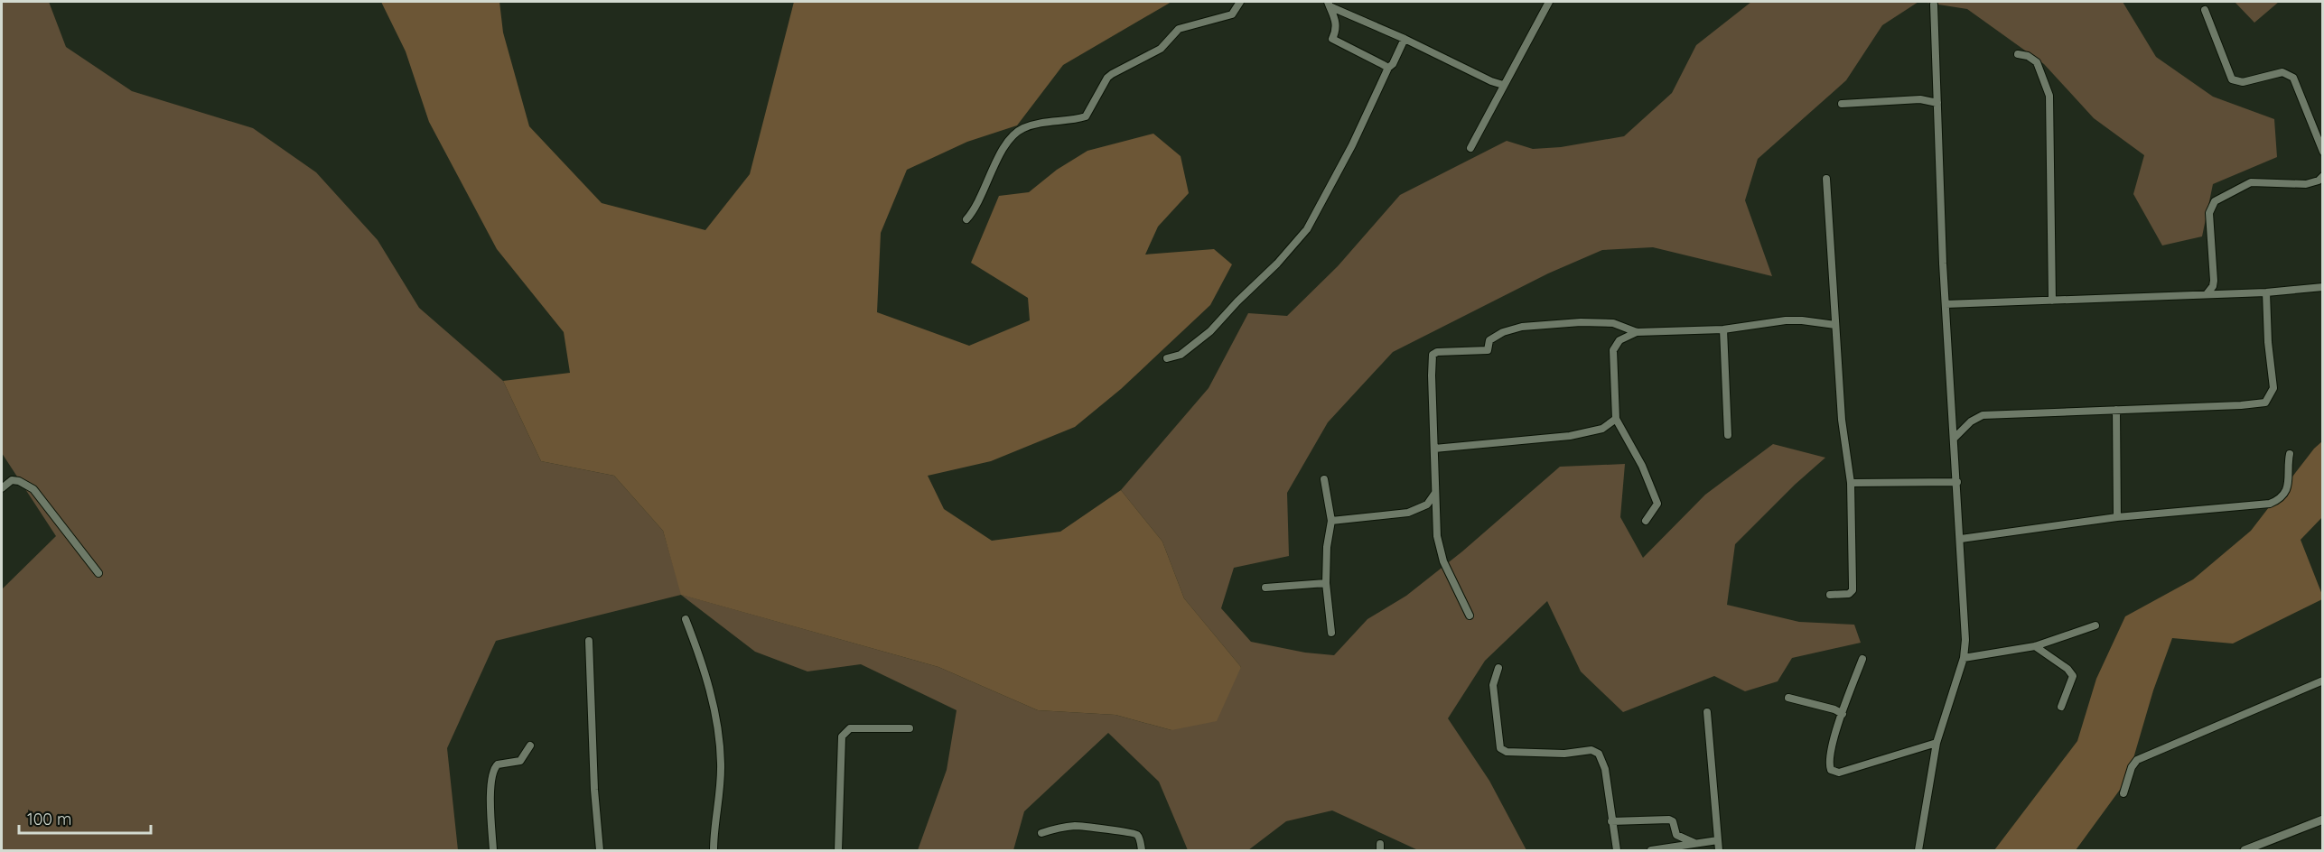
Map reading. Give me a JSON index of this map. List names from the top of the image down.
{
  "scale_bar": "100 m"
}
